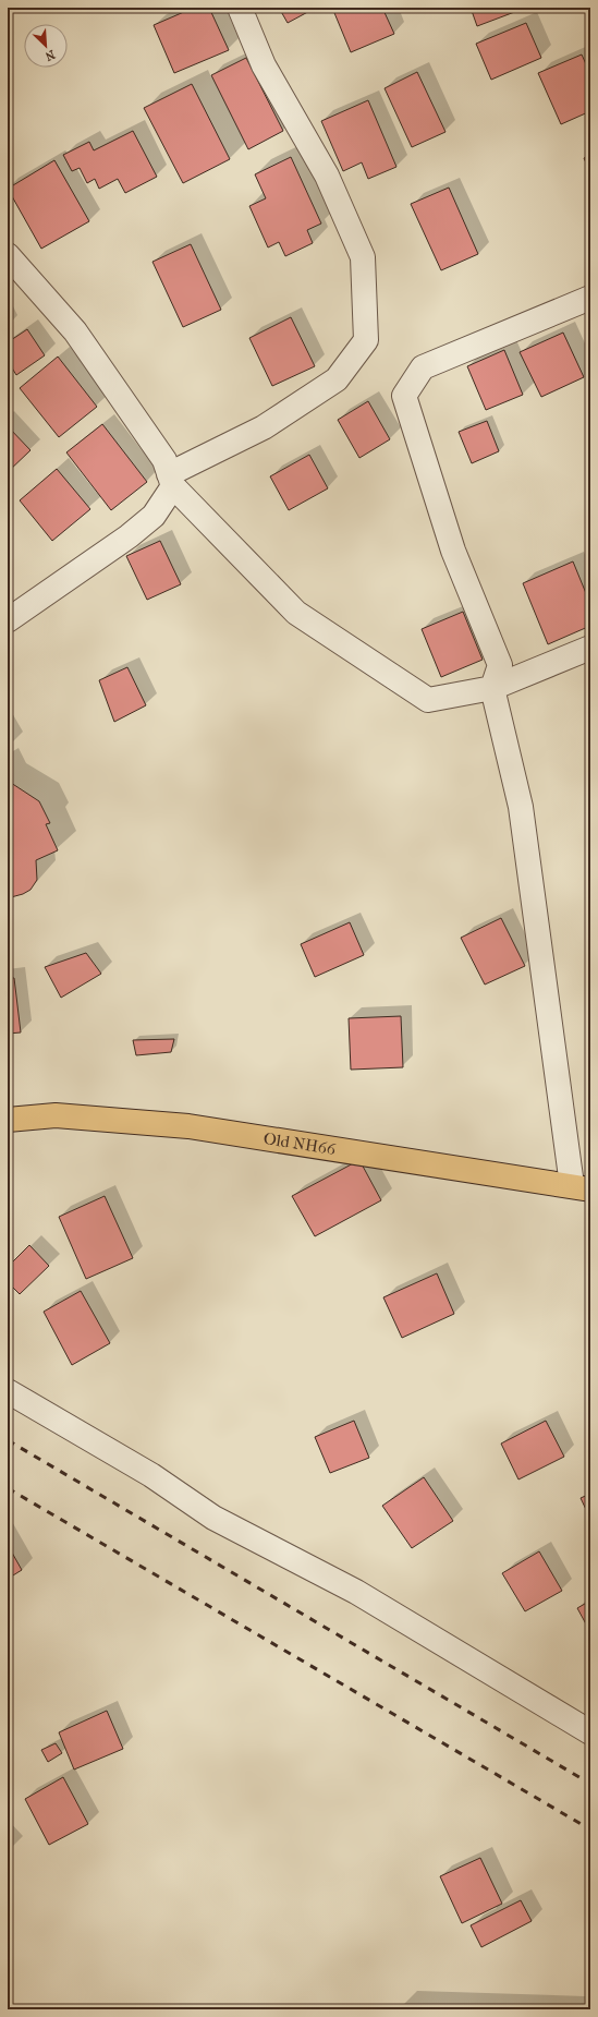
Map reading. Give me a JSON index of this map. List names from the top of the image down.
{
  "streets": {
    "main road": ["Old NH66"]
  },
  "north": "bottom right"
}
